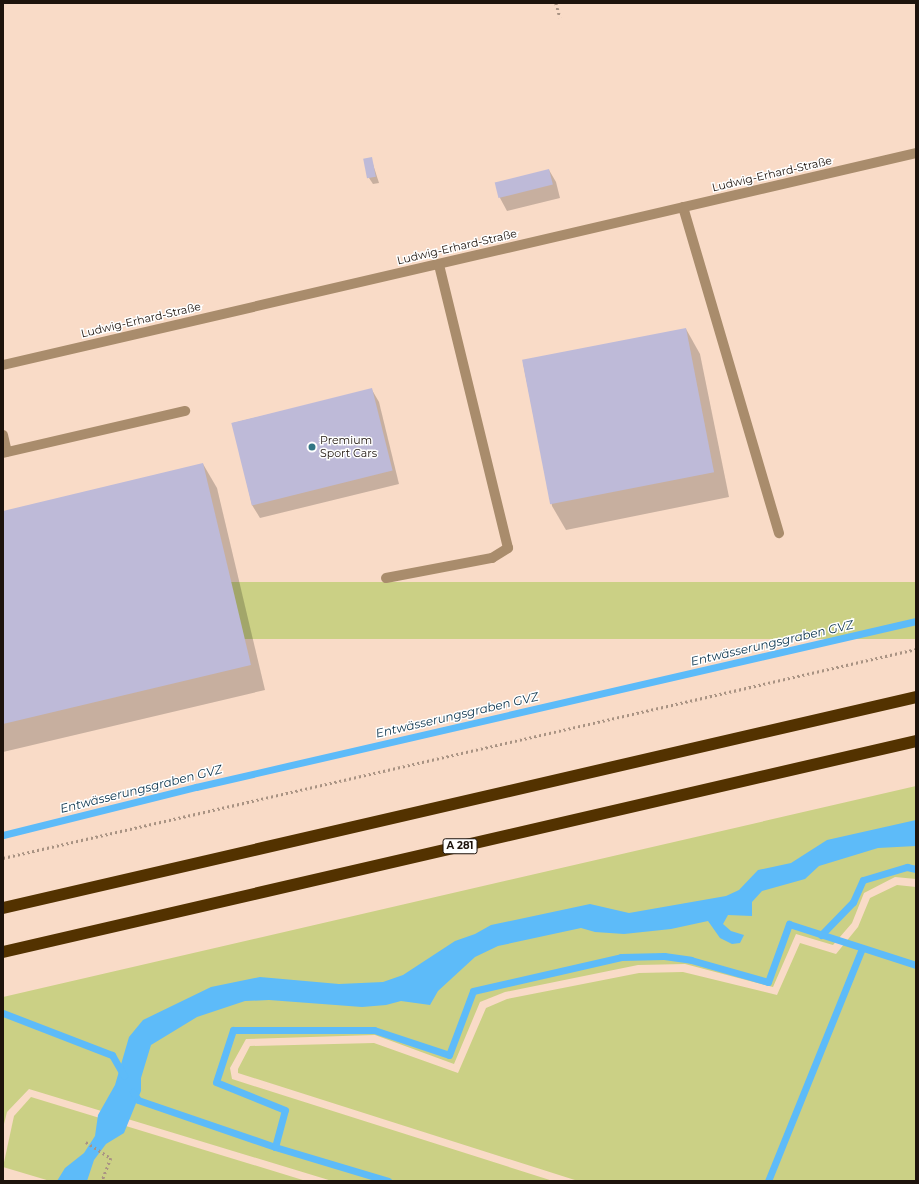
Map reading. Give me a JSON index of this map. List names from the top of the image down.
{
  "streets": {
    "highway": ["A 281"],
    "street": ["Ludwig-Erhard-Straße"]
  },
  "water": ["Entwässerungsgraben GVZ"],
  "places": ["Premium Sport Cars"]
}
